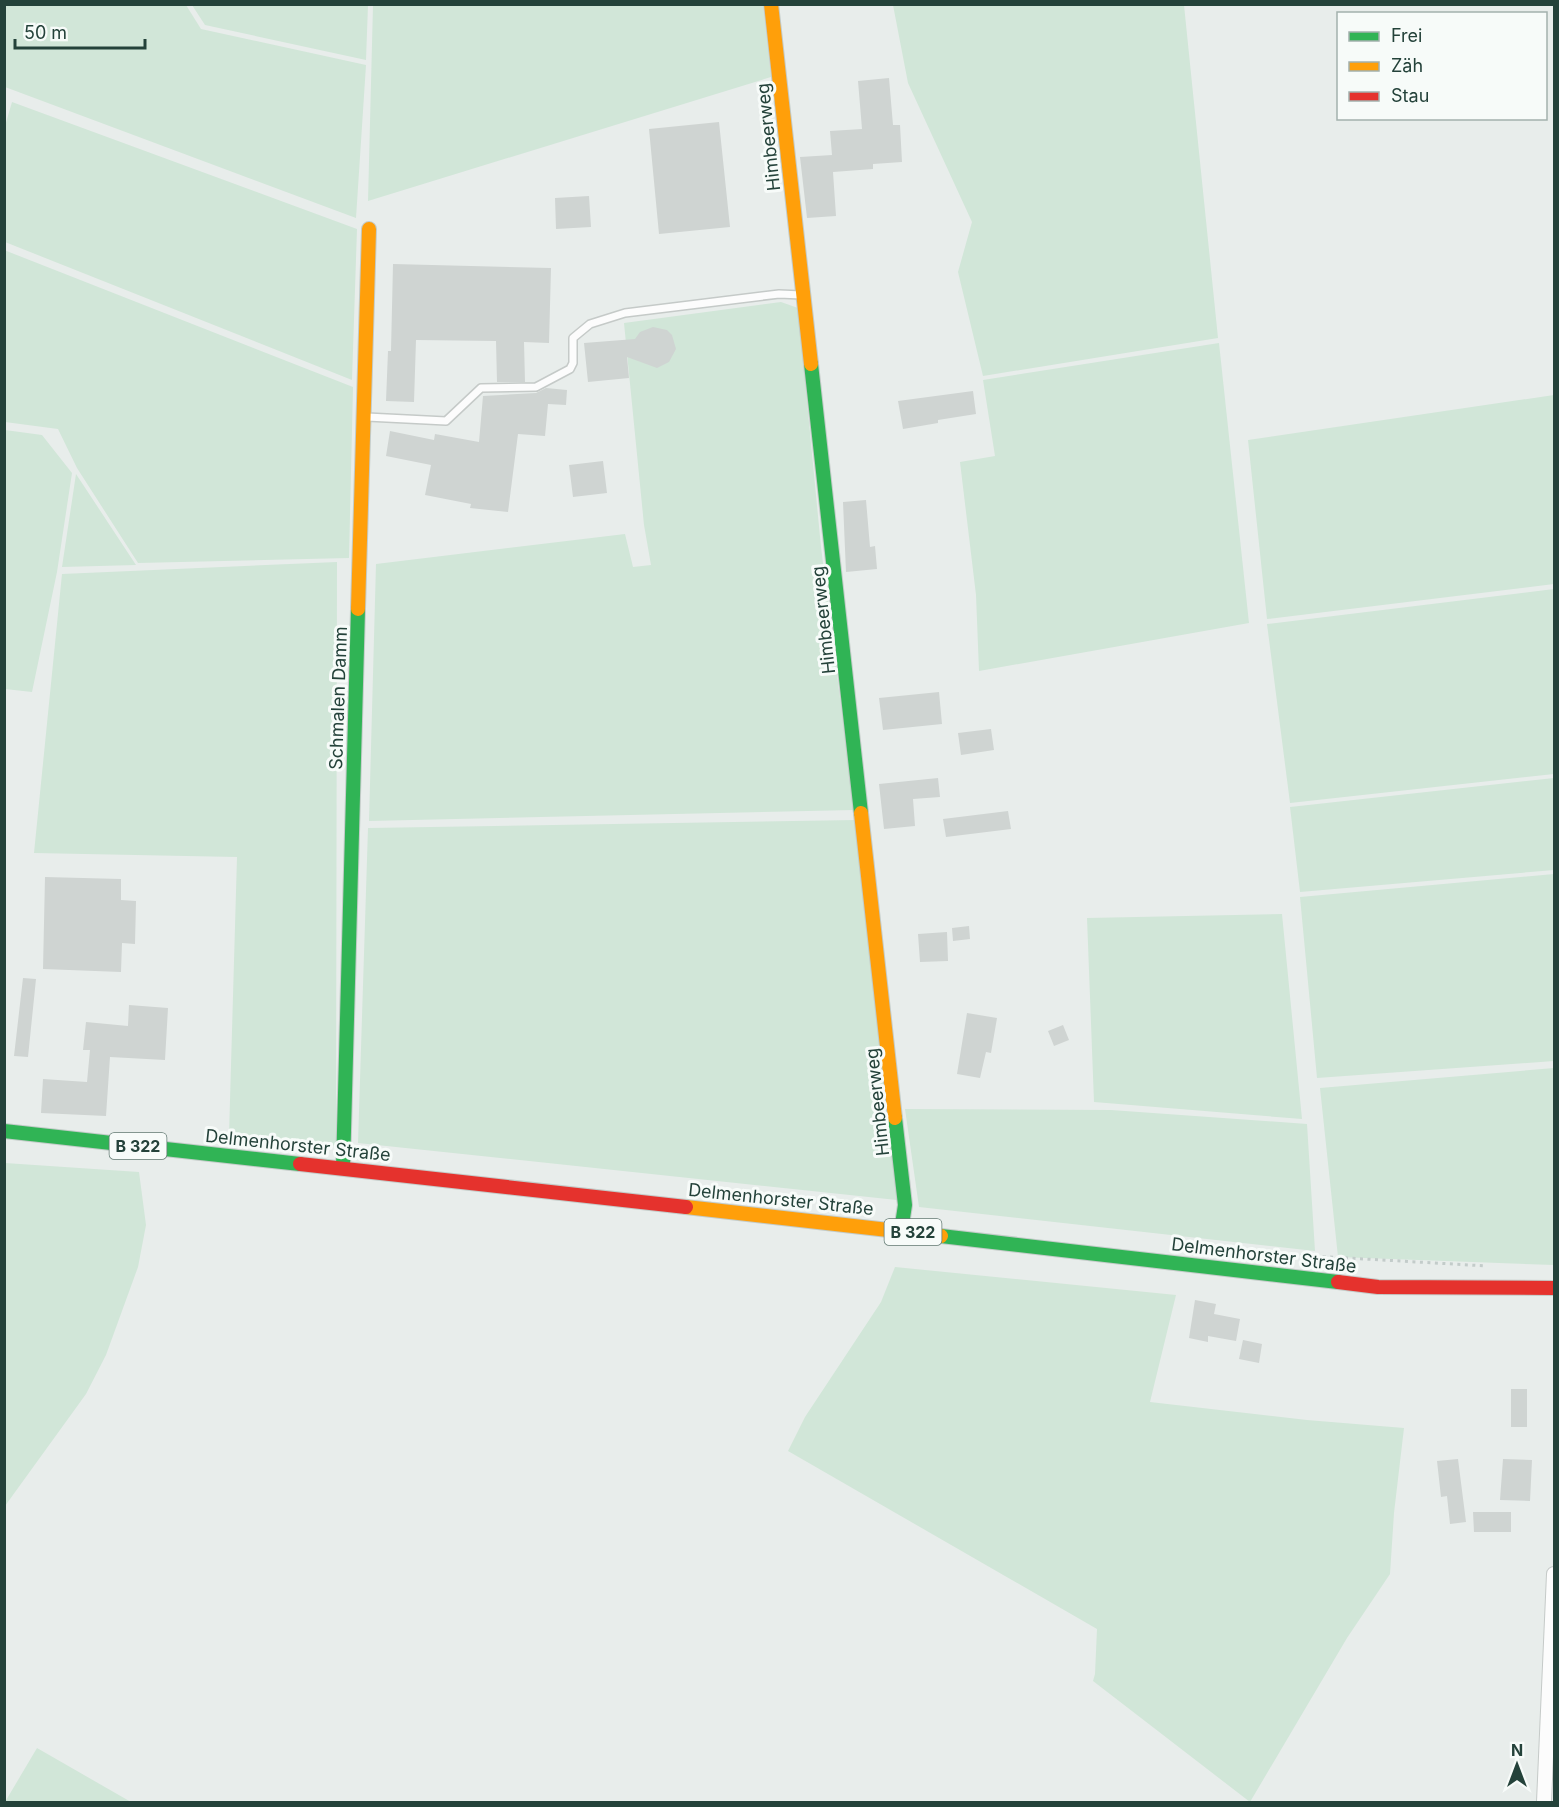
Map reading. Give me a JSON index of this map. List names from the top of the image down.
{
  "streets": {
    "street": [
      "Himbeerweg",
      "Schmalen Damm",
      "Delmenhorster Straße",
      "B 322"
    ]
  },
  "crossings": [
    ["Himbeerweg", "Delmenhorster Straße"],
    ["Schmalen Damm", "Delmenhorster Straße"]
  ],
  "legend": ["Frei", "Zäh", "Stau"],
  "scale_bar": "50 m",
  "north": "top"
}
